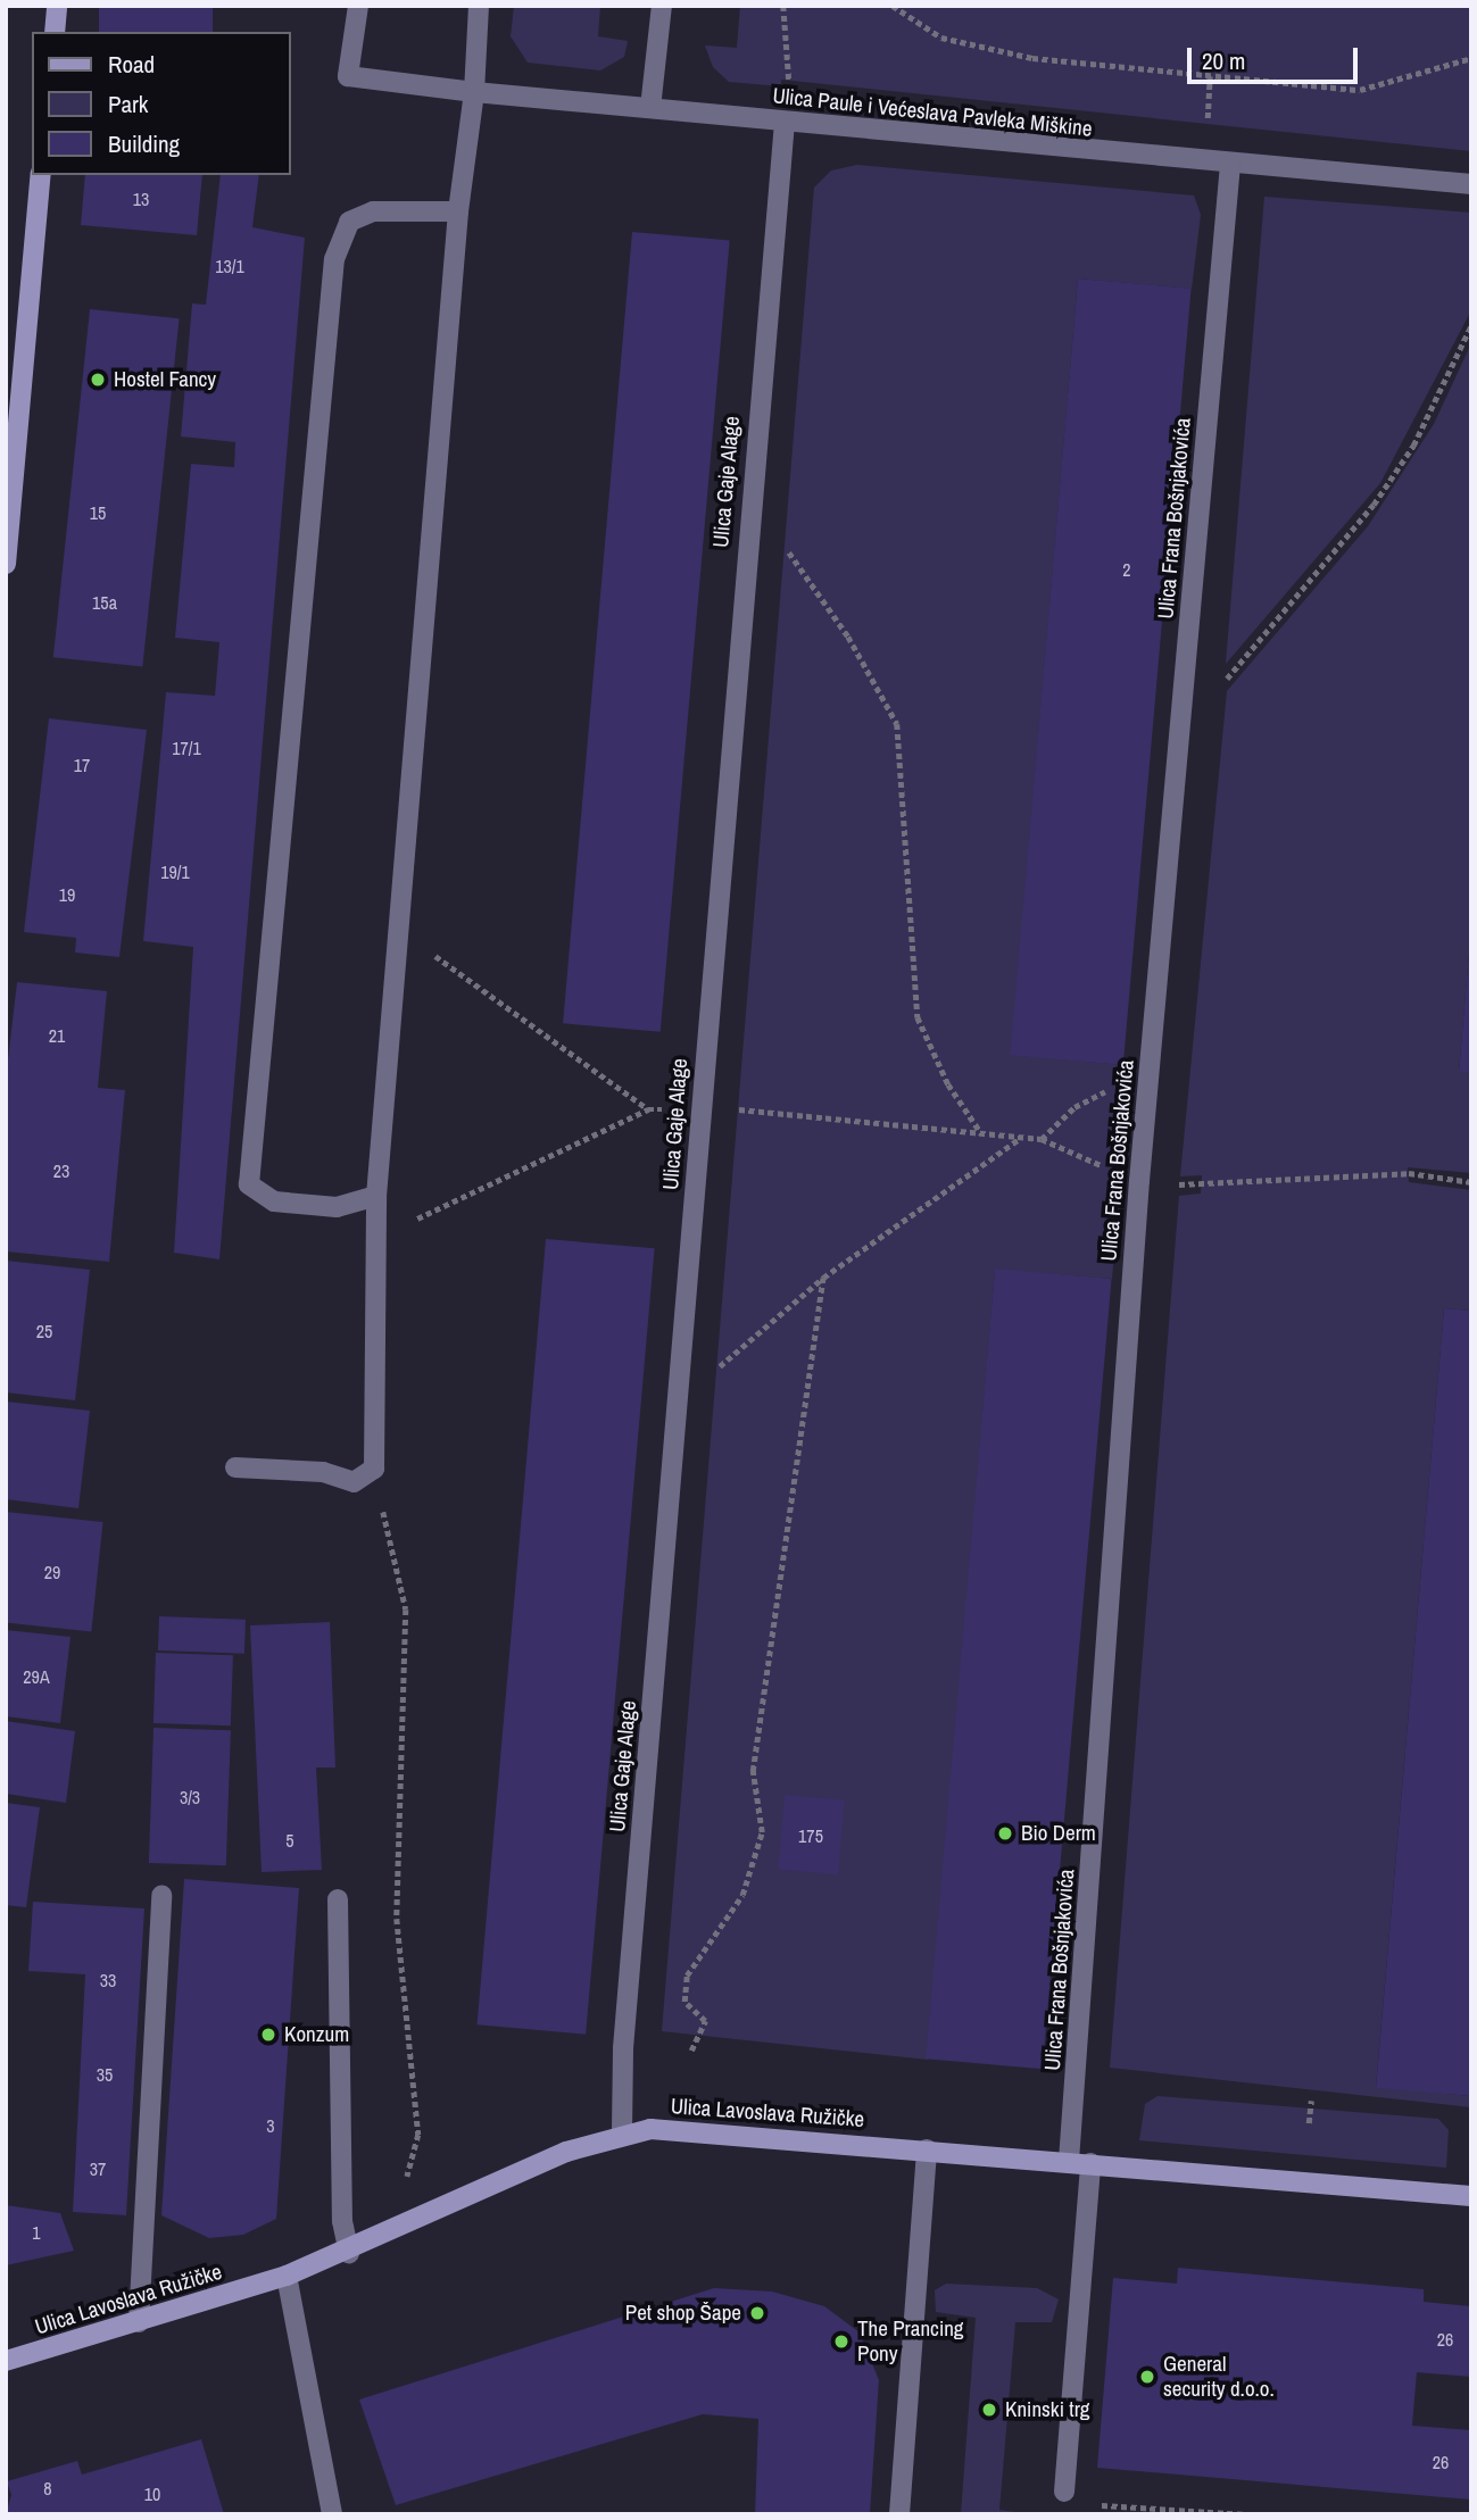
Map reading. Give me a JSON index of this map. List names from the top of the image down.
{
  "streets": {
    "street": [
      "Ulica Paule i Većeslava Pavleka Miškine",
      "Ulica Gaje Alage",
      "Ulica Frana Bošnjakovića",
      "Ulica Lavoslava Ružičke"
    ]
  },
  "crossings": [
    ["Ulica Paule i Većeslava Pavleka Miškine", "Ulica Gaje Alage"],
    ["Ulica Paule i Većeslava Pavleka Miškine", "Ulica Frana Bošnjakovića"],
    ["Ulica Gaje Alage", "Ulica Lavoslava Ružičke"],
    ["Ulica Frana Bošnjakovića", "Ulica Lavoslava Ružičke"]
  ],
  "places": [
    "Hostel Fancy",
    "Bio Derm",
    "Konzum",
    "Pet shop Šape",
    "The Prancing Pony",
    "General security d.o.o.",
    "Kninski trg"
  ],
  "house_numbers": [
    "13",
    "13/1",
    "15",
    "2",
    "15a",
    "17/1",
    "17",
    "19/1",
    "19",
    "21",
    "23",
    "25",
    "29",
    "29A",
    "3/3",
    "175",
    "5",
    "33",
    "35",
    "3",
    "37",
    "1",
    "26",
    "26",
    "8",
    "10"
  ],
  "legend": ["Road", "Park", "Building"],
  "scale_bar": "20 m"
}
